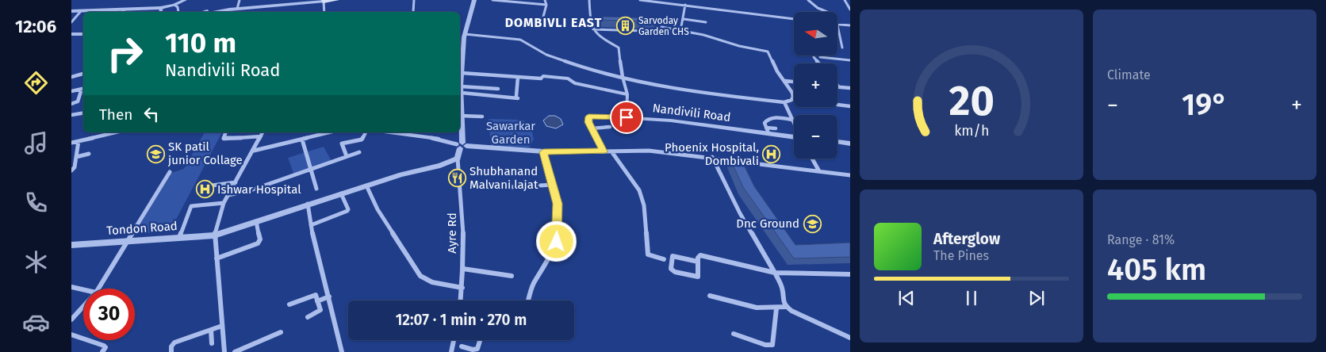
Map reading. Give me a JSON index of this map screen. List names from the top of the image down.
{
  "streets": {
    "street": ["Nandivili Road", "Tondon Road", "Ayre Rd"]
  },
  "crossings": [
    ["Tondon Road", "Ayre Rd"]
  ],
  "districts": ["DOMBIVLI EAST"],
  "parks": ["Sawarkar Garden"],
  "places": {
    "building": ["Sarvoday Garden CHS"],
    "school or university": ["SK patil junior Collage", "Dnc Ground"],
    "hospital": ["Phoenix Hospital, Dombivali", "Ishwar Hospital"],
    "restaurant": ["Shubhanand Malvani lajat"]
  },
  "north": "left",
  "page": {
    "tabs": "12:06",
    "tile": [
      "Climate",
      ["Range · 81%", "405 km"]
    ],
    "map_buttons": ["+", "−"],
    "turn": ["110 m", "Nandivili Road"],
    "heat": ["−", "19°", "+"],
    "then": "Then",
    "song": ["Afterglow", "The Pines"],
    "limit": "30",
    "trip": "12:07 · 1 min · 270 m",
    "gauge": ["20", "km/h"]
  }
}
